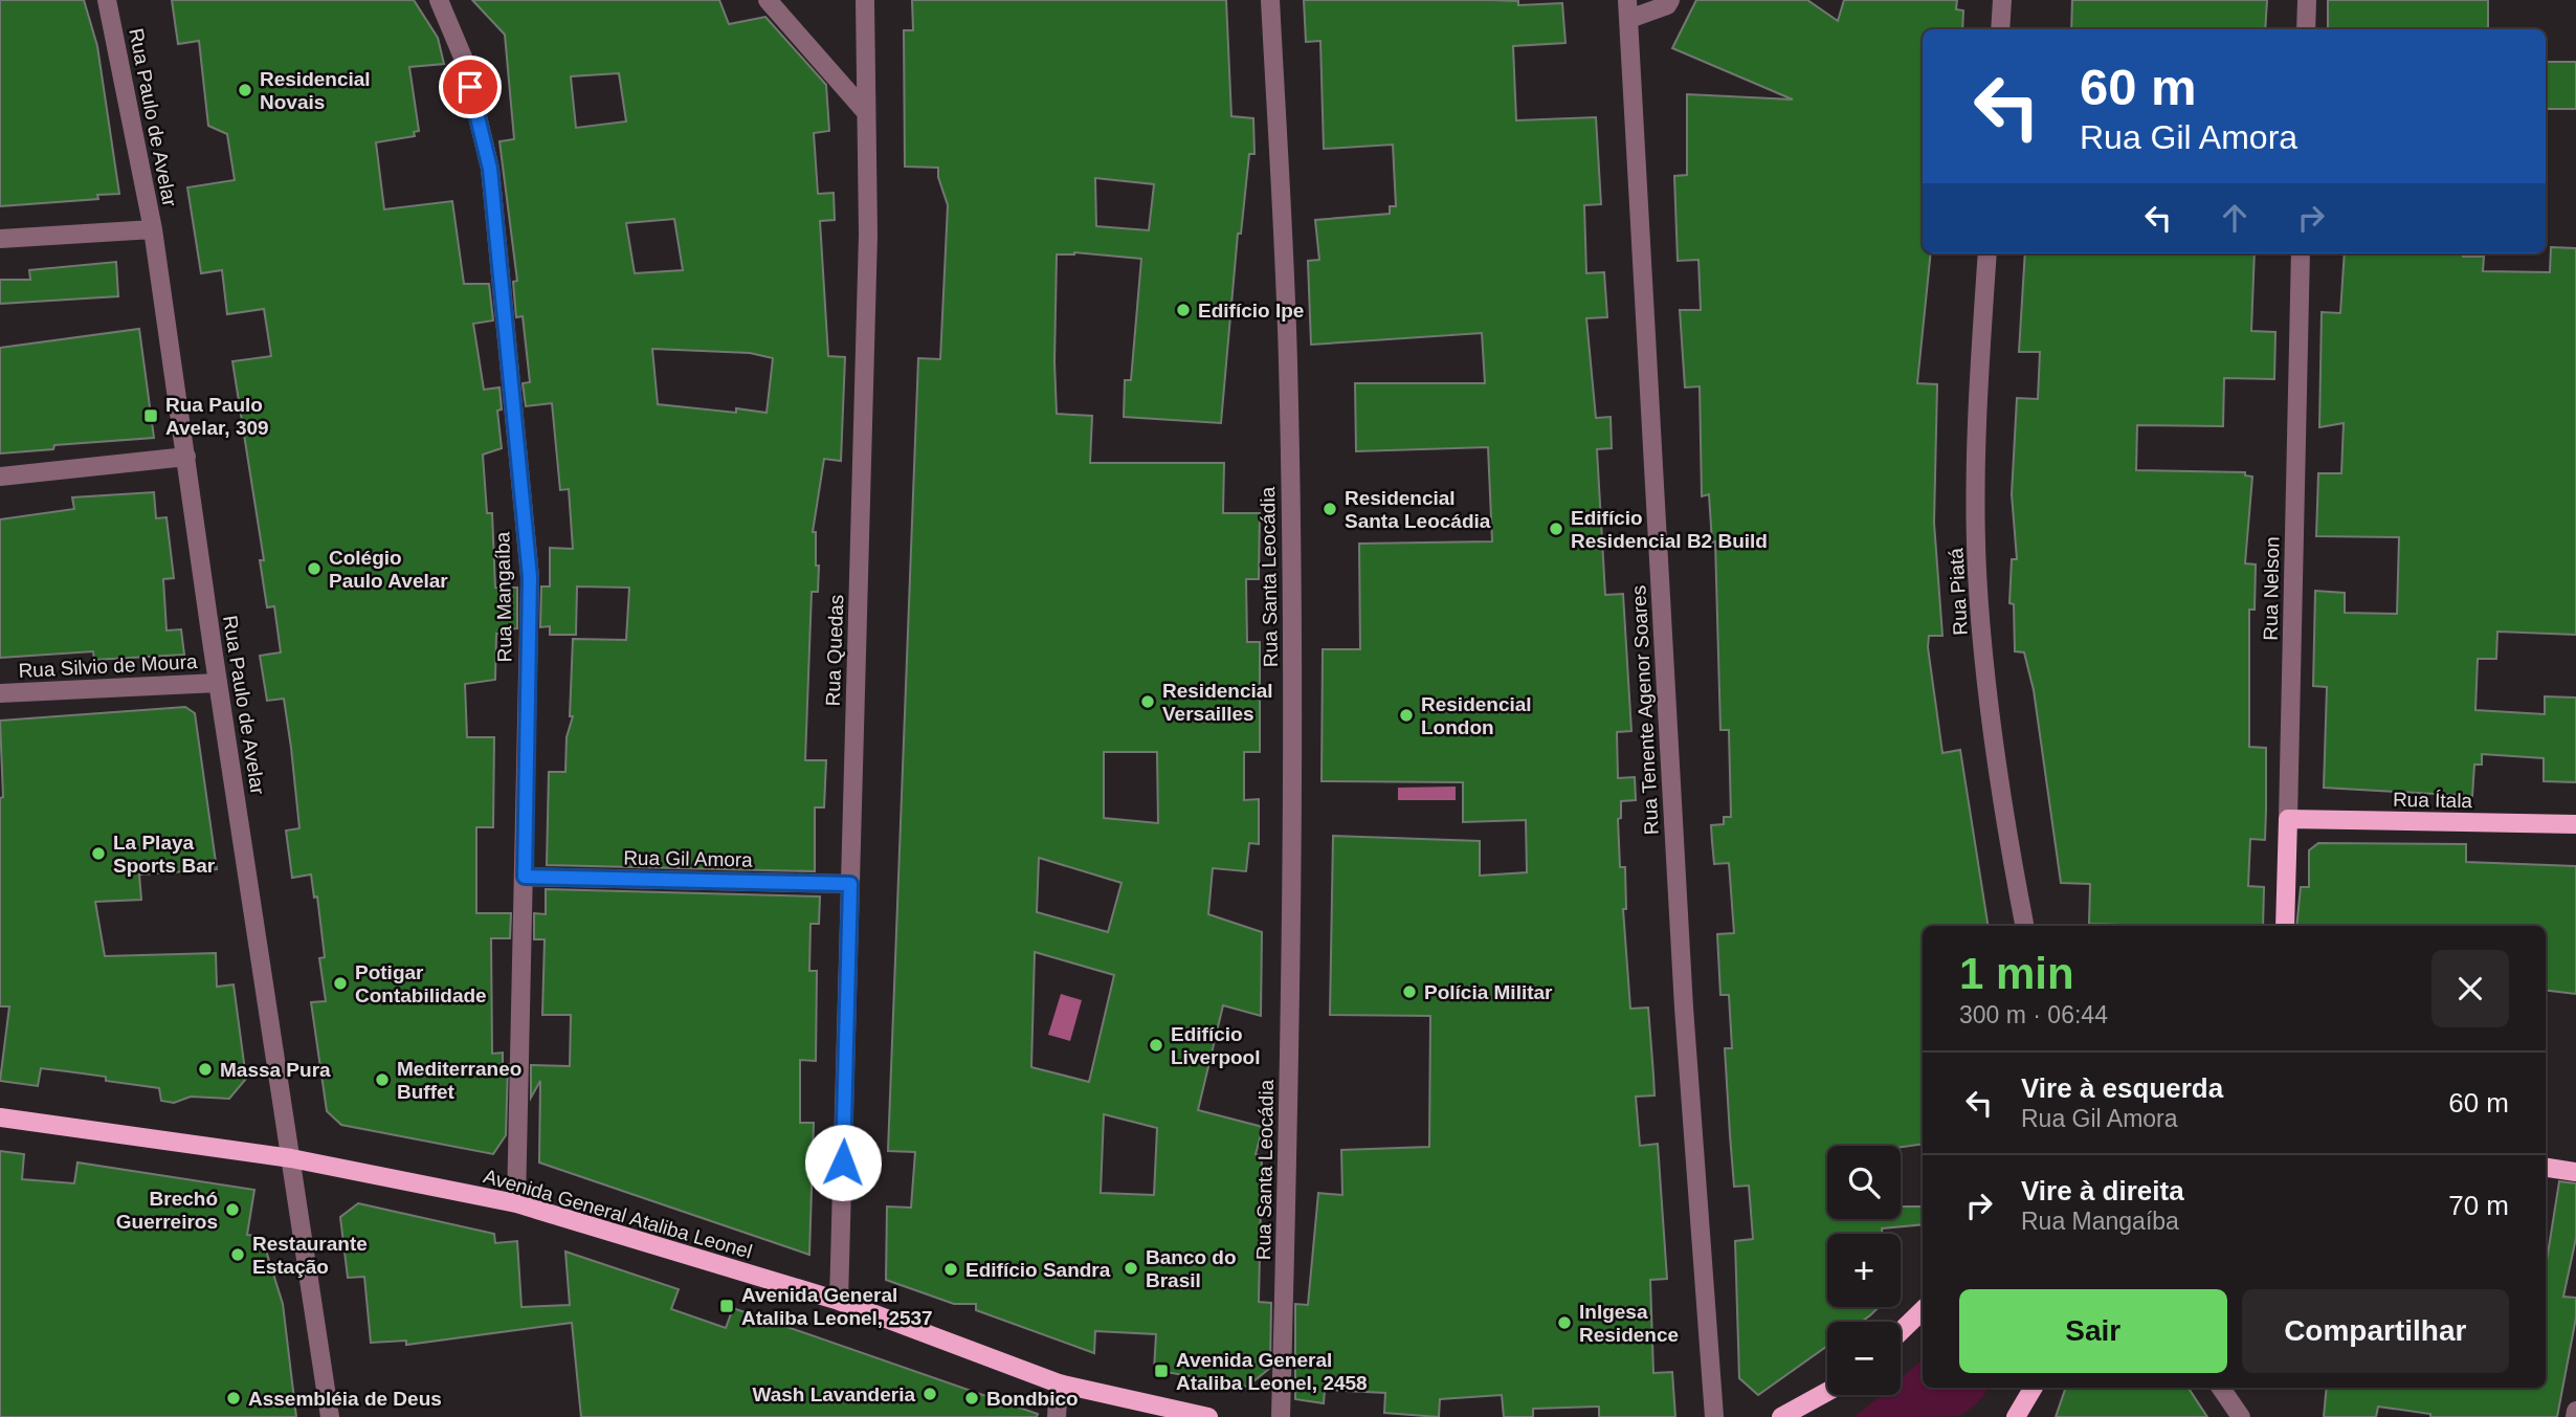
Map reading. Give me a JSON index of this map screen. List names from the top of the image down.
{
  "streets": {
    "main road": ["Rua Nelson", "Rua Ítala", "Avenida General Ataliba Leonel"],
    "street": [
      "Rua Paulo de Avelar",
      "Rua Santa Leocádia",
      "Rua Piatá",
      "Rua Mangaíba",
      "Rua Quedas",
      "Rua Silvio de Moura",
      "Rua Tenente Agenor Soares",
      "Rua Gil Amora"
    ]
  },
  "crossings": [
    ["Rua Paulo de Avelar", "Rua Silvio de Moura"],
    ["Rua Paulo de Avelar", "Avenida General Ataliba Leonel"],
    ["Rua Nelson", "Rua Ítala"],
    ["Rua Mangaíba", "Rua Gil Amora"],
    ["Rua Mangaíba", "Avenida General Ataliba Leonel"],
    ["Rua Quedas", "Rua Gil Amora"],
    ["Rua Quedas", "Avenida General Ataliba Leonel"]
  ],
  "places": {
    "other": [
      "Residencial Novais",
      "Edifício Ipe",
      "Residencial Santa Leocádia",
      "Edifício Residencial B2 Build",
      "Colégio Paulo Avelar",
      "Residencial Versailles",
      "Residencial London",
      "La Playa Sports Bar",
      "Potigar Contabilidade",
      "Polícia Militar",
      "Edifício Liverpool",
      "Massa Pura",
      "Mediterraneo Buffet",
      "Brechó Guerreiros",
      "Restaurante Estação",
      "Banco do Brasil",
      "Edifício Sandra",
      "Inlgesa Residence",
      "Wash Lavanderia",
      "Assembléia de Deus",
      "Bondbico"
    ],
    "transit": ["Rua Paulo Avelar, 309", "Avenida General Ataliba Leonel, 2537", "Avenida General Ataliba Leonel, 2458"]
  },
  "page": {
    "turn": ["60 m", "Rua Gil Amora"],
    "heading": ["1 min", "300 m · 06:44"],
    "list": [
      {
        "name": "Vire à esquerda",
        "note": "Rua Gil Amora",
        "value": "60 m"
      },
      {
        "name": "Vire à direita",
        "note": "Rua Mangaíba",
        "value": "70 m"
      }
    ],
    "map_buttons": ["+", "−"],
    "buttons": ["Sair", "Compartilhar"]
  }
}
